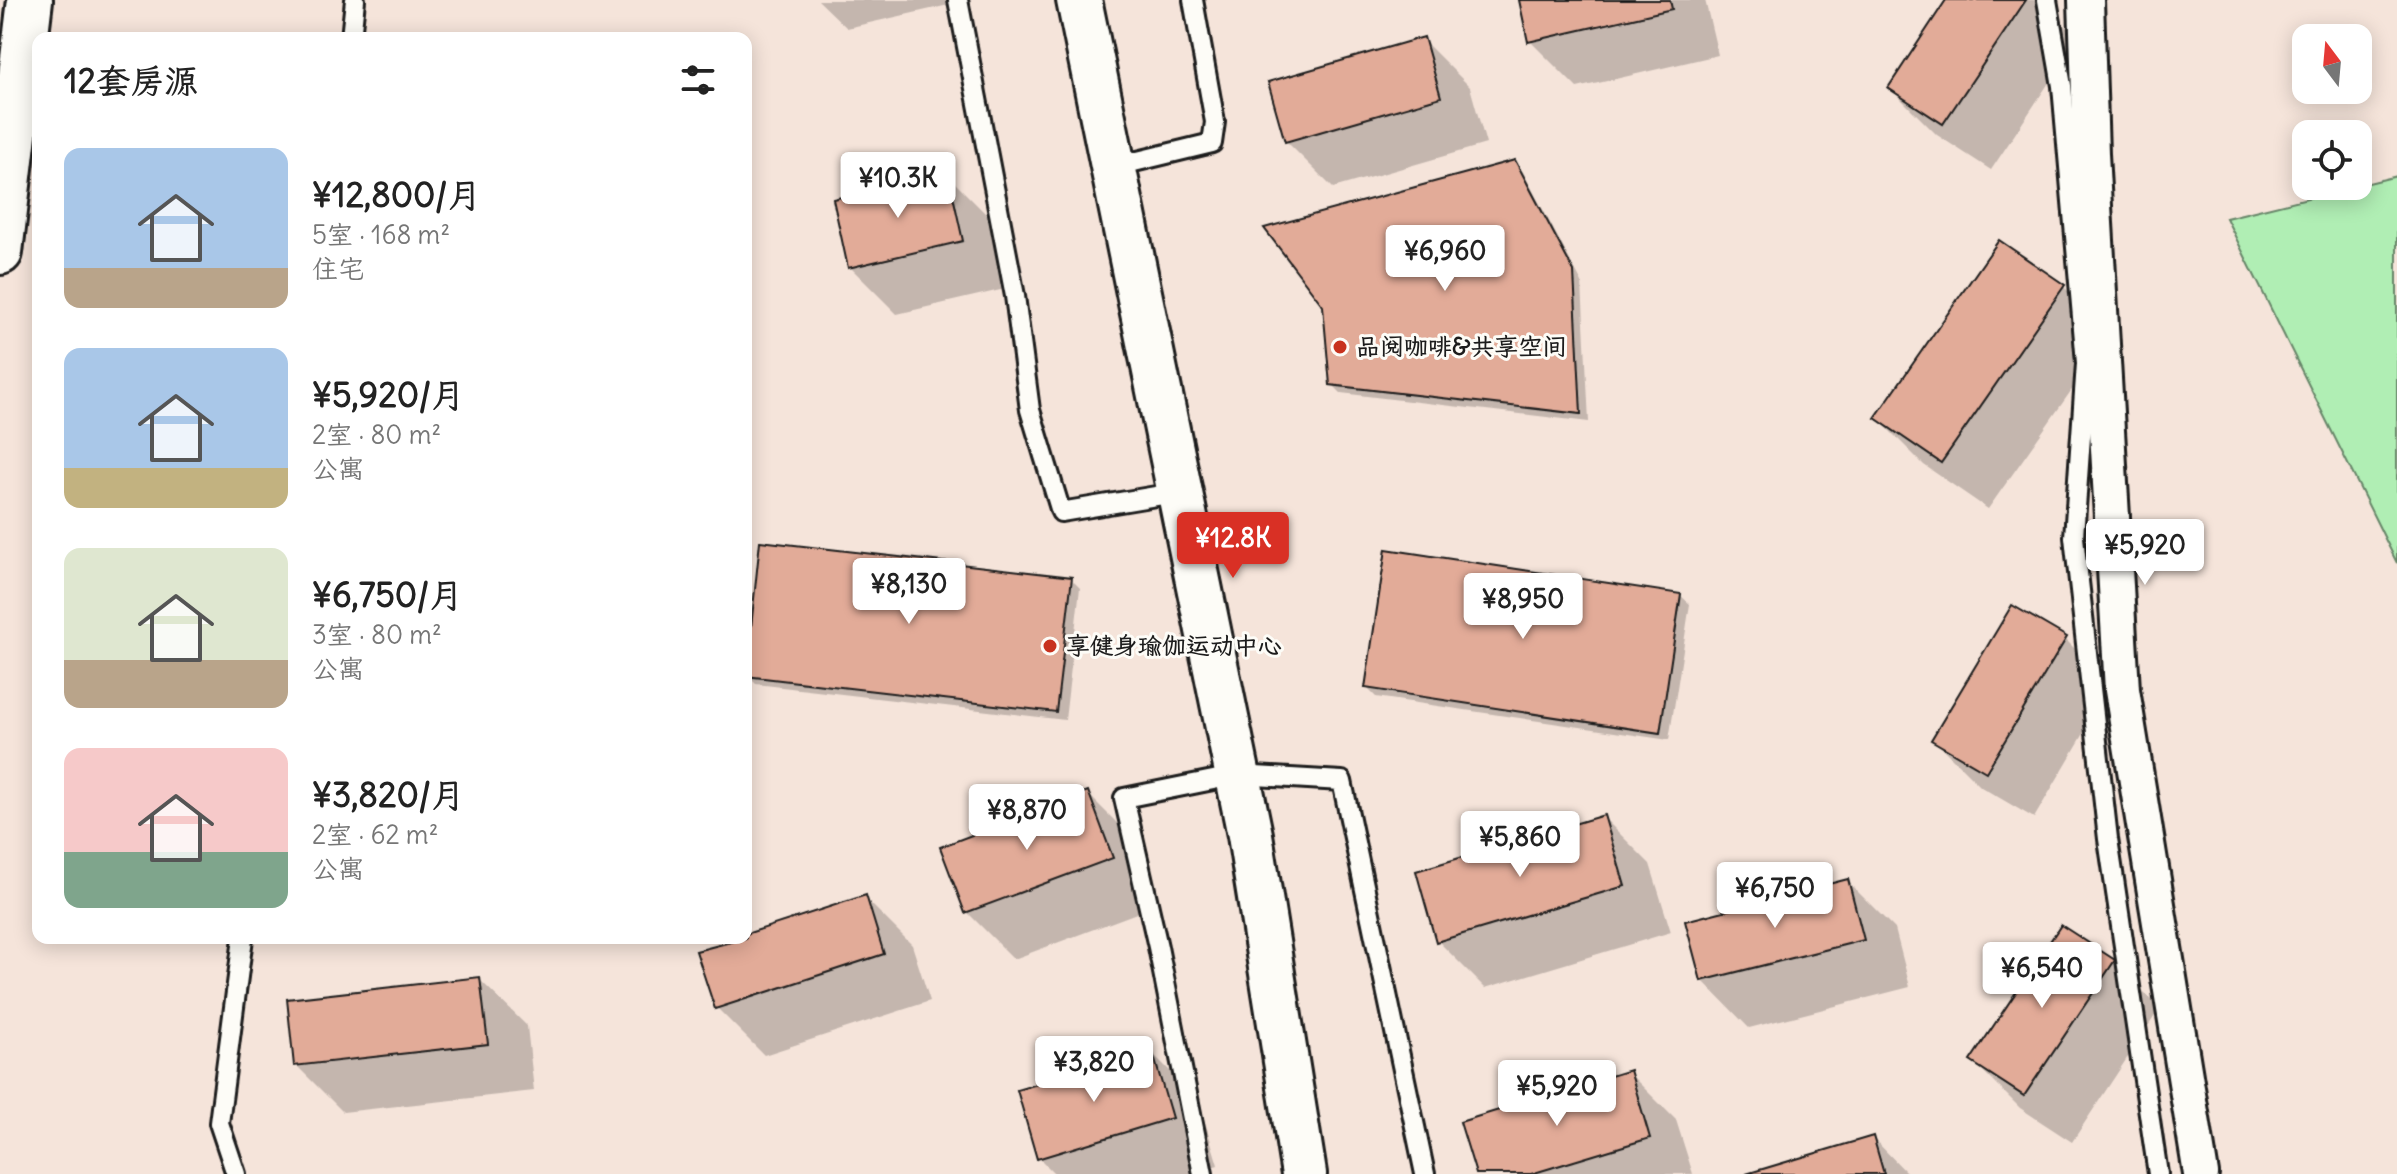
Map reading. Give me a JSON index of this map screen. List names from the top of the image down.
{
  "places": ["品阅咖啡&共享空间", "享健身瑜伽运动中心"],
  "north": "top",
  "page": {
    "heading": "12套房源",
    "list": [
      {
        "name": "¥12,800/月",
        "note": "5室 · 168 m² · 住宅"
      },
      {
        "name": "¥5,920/月",
        "note": "2室 · 80 m² · 公寓"
      },
      {
        "name": "¥6,750/月",
        "note": "3室 · 80 m² · 公寓"
      },
      {
        "name": "¥3,820/月",
        "note": "2室 · 62 m² · 公寓"
      }
    ],
    "price": [
      "¥10.3K",
      "¥6,960",
      "¥12.8K",
      "¥5,920",
      "¥8,130",
      "¥8,950",
      "¥8,870",
      "¥5,860",
      "¥6,750",
      "¥6,540",
      "¥3,820",
      "¥5,920"
    ]
  }
}
